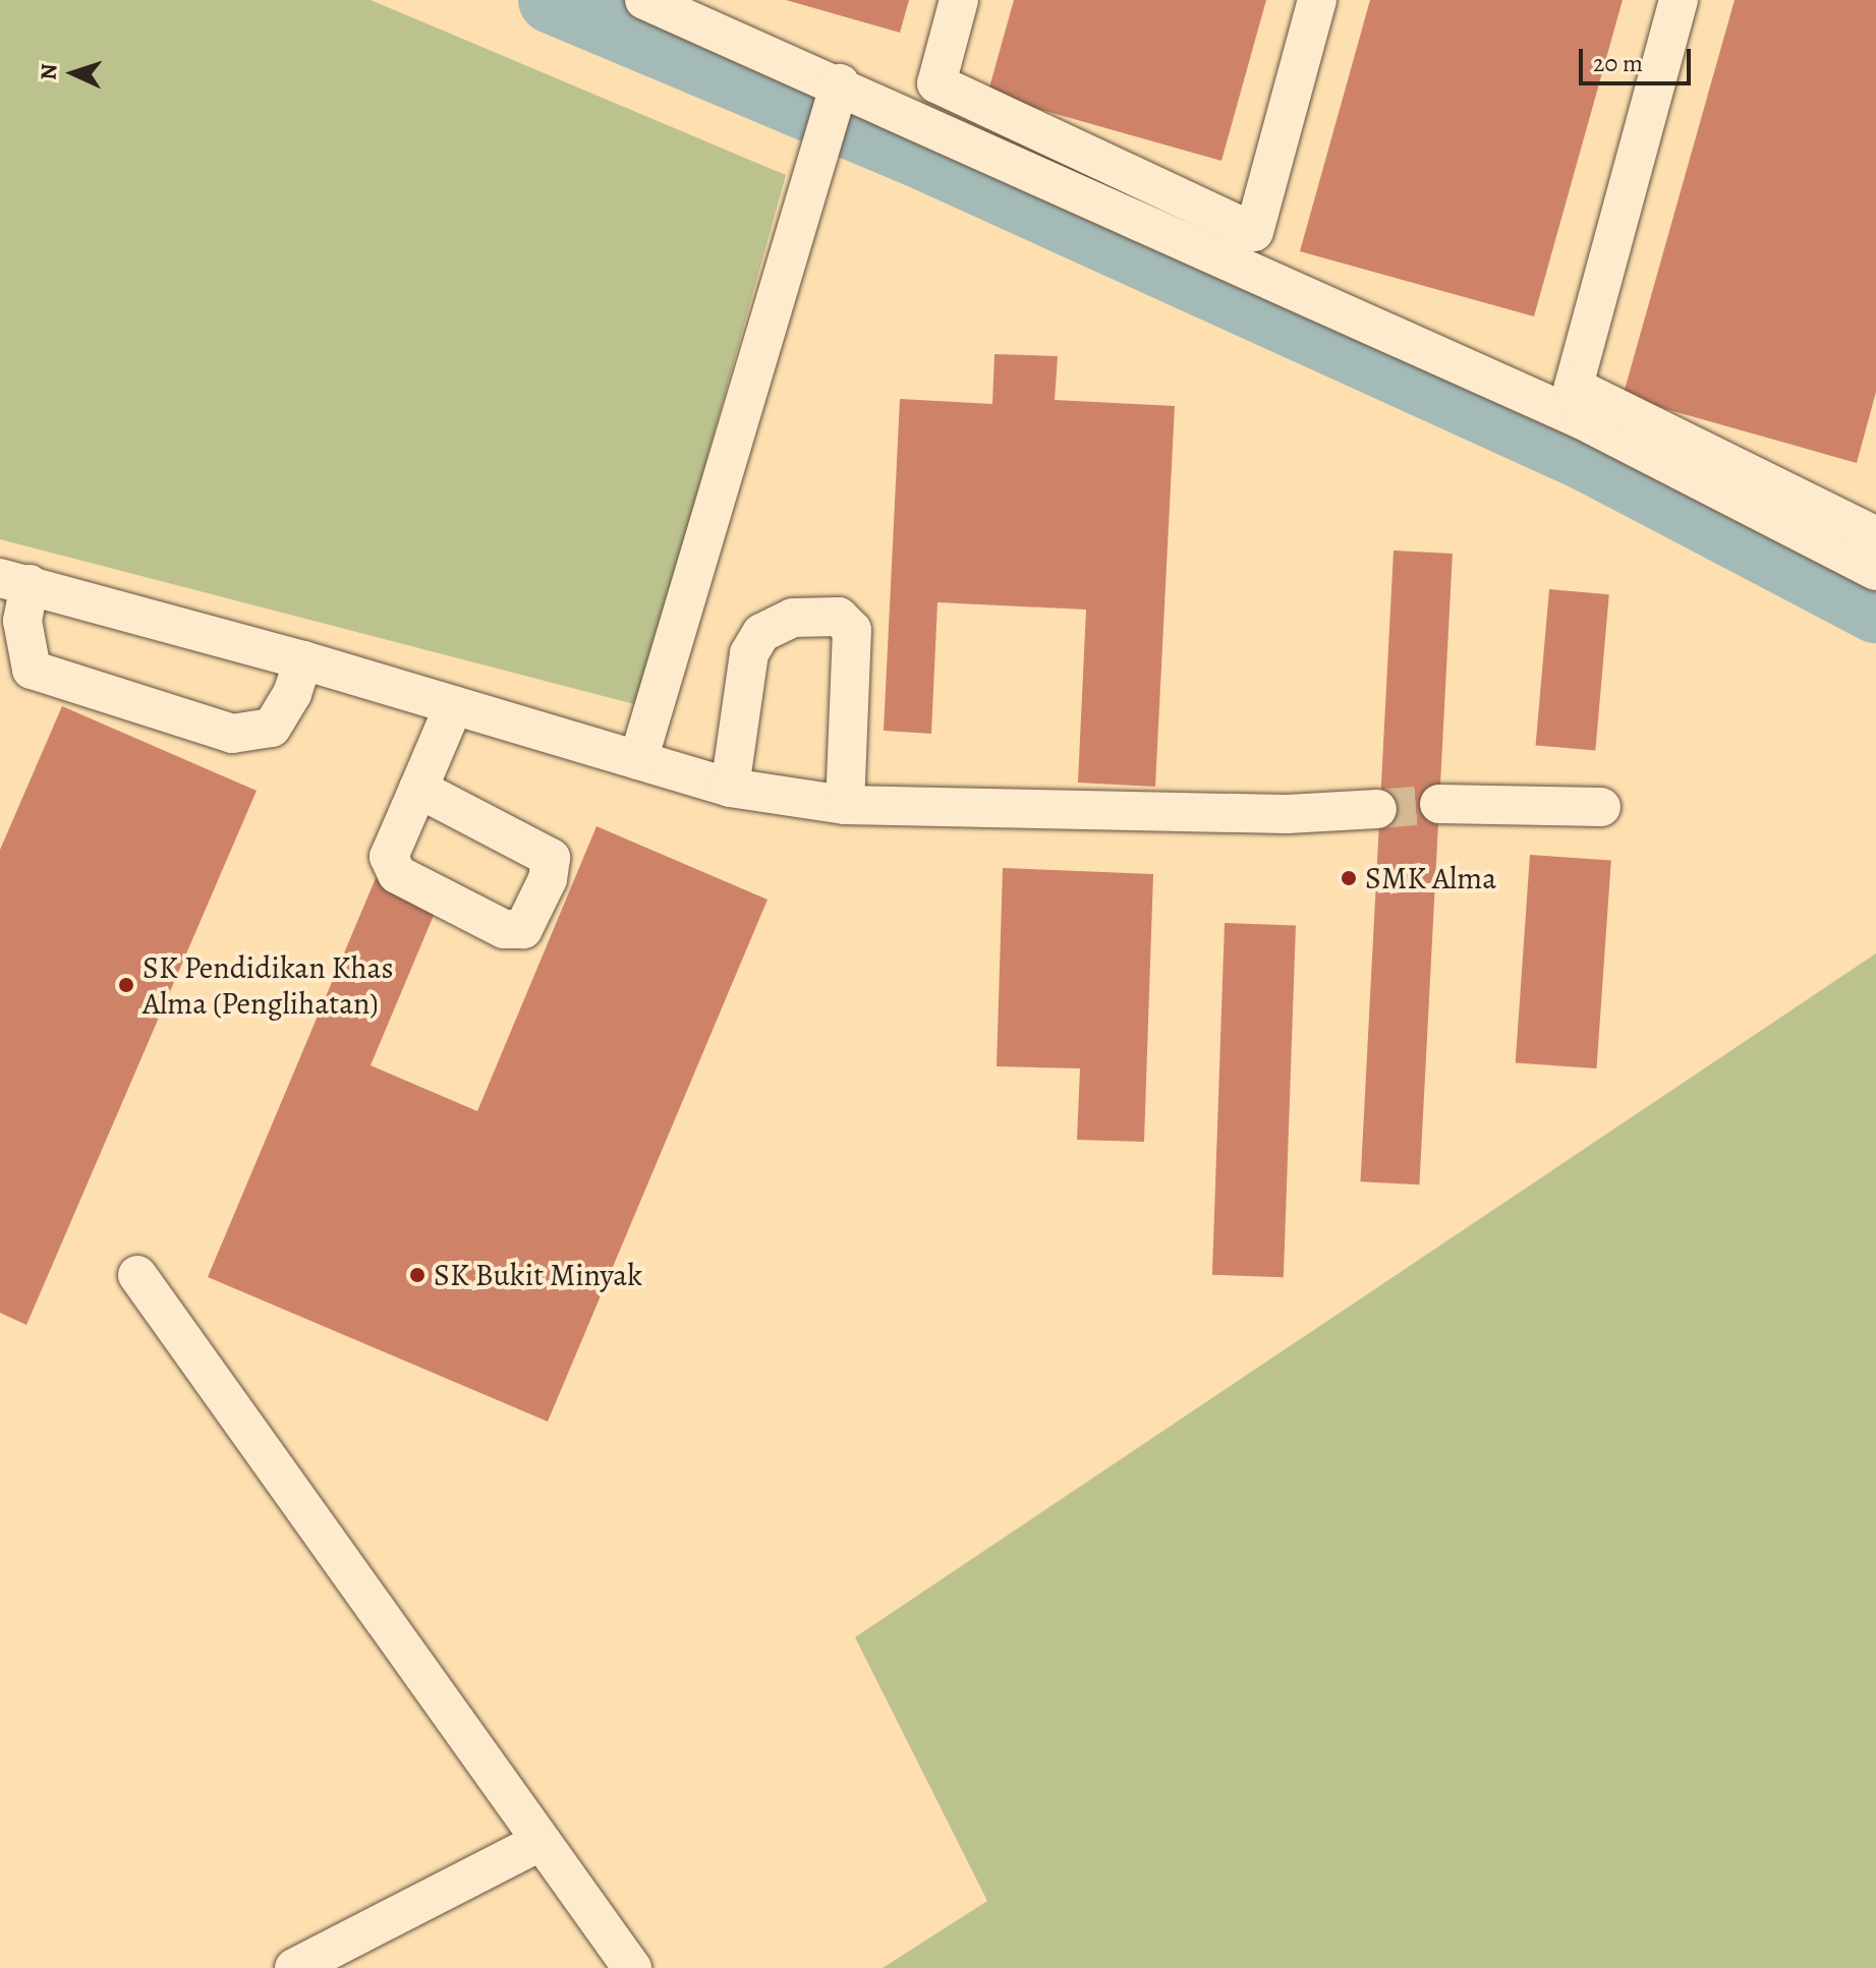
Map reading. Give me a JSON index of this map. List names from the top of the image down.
{
  "places": ["SMK Alma", "SK Pendidikan Khas Alma (Penglihatan)", "SK Bukit Minyak"],
  "scale_bar": "20 m",
  "north": "left"
}
